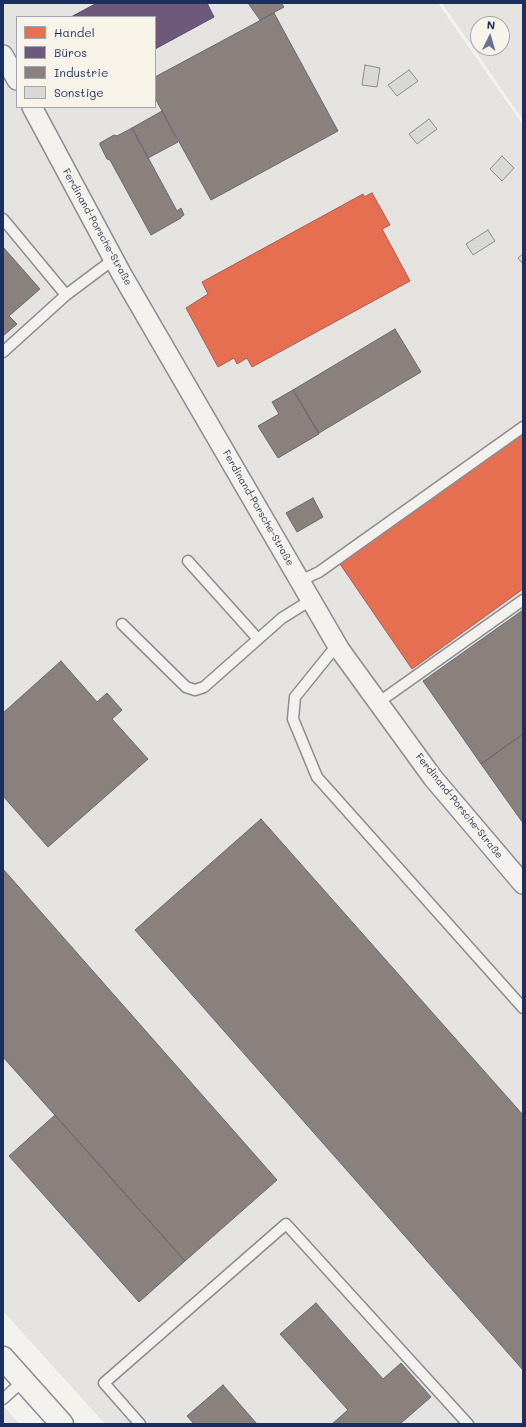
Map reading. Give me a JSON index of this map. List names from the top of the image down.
{
  "streets": {
    "street": ["Ferdinand-Porsche-Straße"]
  },
  "legend": [
    "Handel",
    "Büros",
    "Industrie",
    "Sonstige"
  ],
  "north": "top"
}
